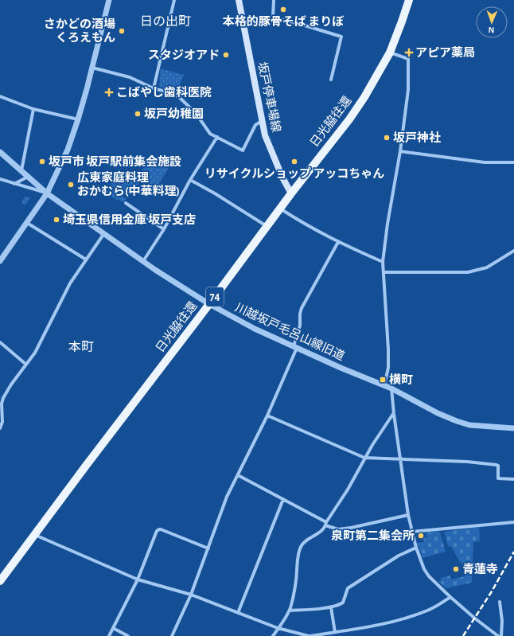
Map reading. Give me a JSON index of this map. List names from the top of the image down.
{
  "streets": {
    "main road": ["坂戸停車場線", "日光脇往還", "74"],
    "street": ["川越坂戸毛呂山線旧道"]
  },
  "crossings": [
    ["坂戸停車場線", "日光脇往還"],
    ["日光脇往還", "川越坂戸毛呂山線旧道"]
  ],
  "districts": ["日の出町", "本町"],
  "places": {
    "other": [
      "本格的豚骨そば まりぼ",
      "さかどの酒場 くろえもん",
      "スタジオアド",
      "坂戸幼稚園",
      "坂戸神社",
      "坂戸市 坂戸駅前集会施設",
      "リサイクルショップ アッコちゃん",
      "広東家庭料理 おかむら(中華料理)",
      "埼玉県信用金庫 坂戸支店",
      "泉町第二集会所",
      "青蓮寺"
    ],
    "health": ["アピア薬局", "こばやし歯科医院"],
    "transit": ["横町"]
  },
  "north": "bottom"
}
